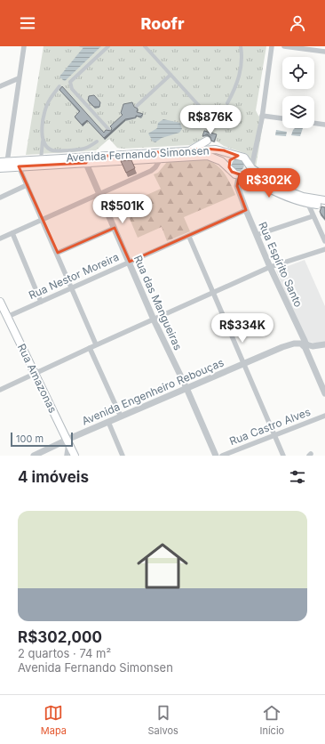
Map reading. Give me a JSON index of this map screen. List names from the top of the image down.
{
  "streets": {
    "main road": ["Avenida Fernando Simonsen", "Rua Amazonas"],
    "street": [
      "Rua Espírito Santo",
      "Rua Nestor Moreira",
      "Rua das Mangueiras",
      "Avenida Engenheiro Rebouças",
      "Rua Castro Alves"
    ]
  },
  "crossings": [
    ["Avenida Fernando Simonsen", "Rua Espírito Santo"],
    ["Avenida Fernando Simonsen", "Rua das Mangueiras"],
    ["Rua Espírito Santo", "Rua Nestor Moreira"],
    ["Rua Espírito Santo", "Avenida Engenheiro Rebouças"],
    ["Rua Nestor Moreira", "Rua das Mangueiras"],
    ["Rua Nestor Moreira", "Rua Amazonas"],
    ["Rua das Mangueiras", "Avenida Engenheiro Rebouças"],
    ["Rua Amazonas", "Avenida Engenheiro Rebouças"]
  ],
  "scale_bar": "100 m",
  "page": {
    "header": "Roofr",
    "price": [
      "R$876K",
      "R$302K",
      "R$501K",
      "R$334K"
    ],
    "scale": "100 m",
    "heading": "4 imóveis",
    "list": [
      {
        "name": "R$302,000",
        "note": "2 quartos · 74 m² · Avenida Fernando Simonsen"
      }
    ],
    "tabs": ["Mapa", "Salvos", "Início"]
  }
}
